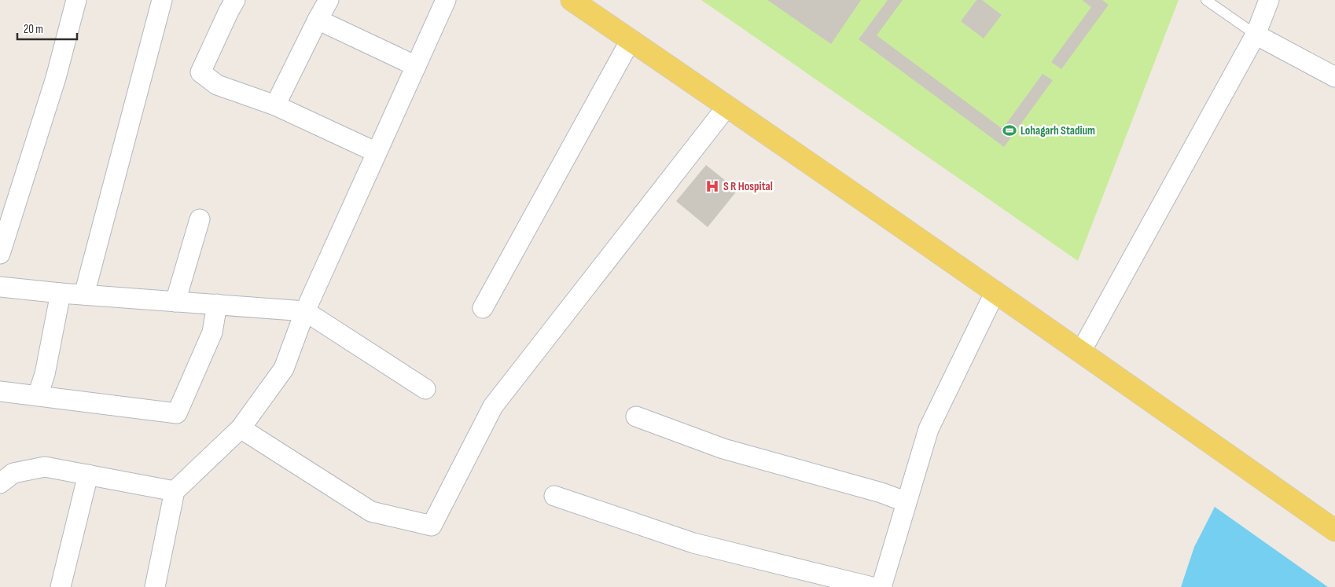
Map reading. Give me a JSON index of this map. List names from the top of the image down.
{
  "places": {
    "sports": ["Lohagarh Stadium"],
    "hospital": ["S R Hospital"]
  },
  "scale_bar": "20 m"
}
